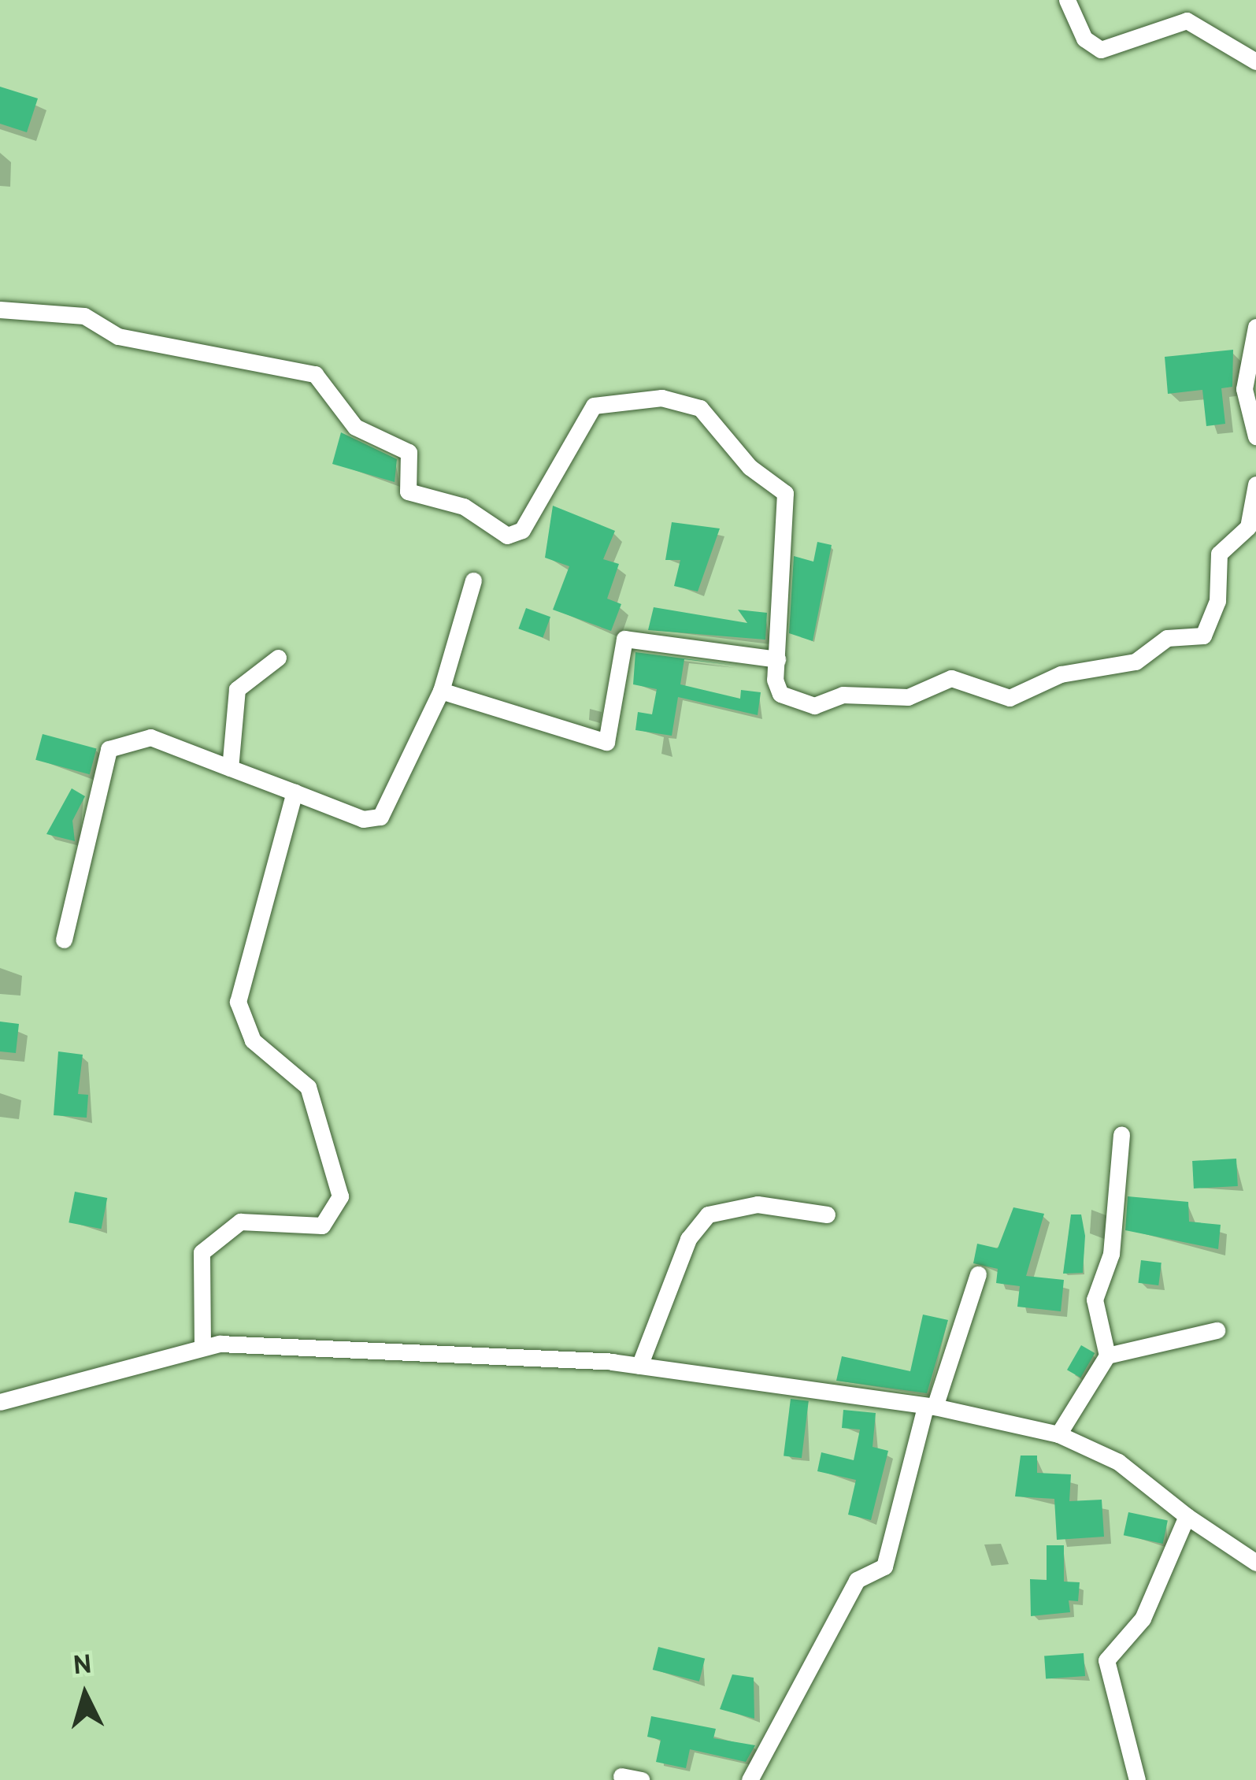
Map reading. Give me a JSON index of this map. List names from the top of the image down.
{
  "north": "top"
}
